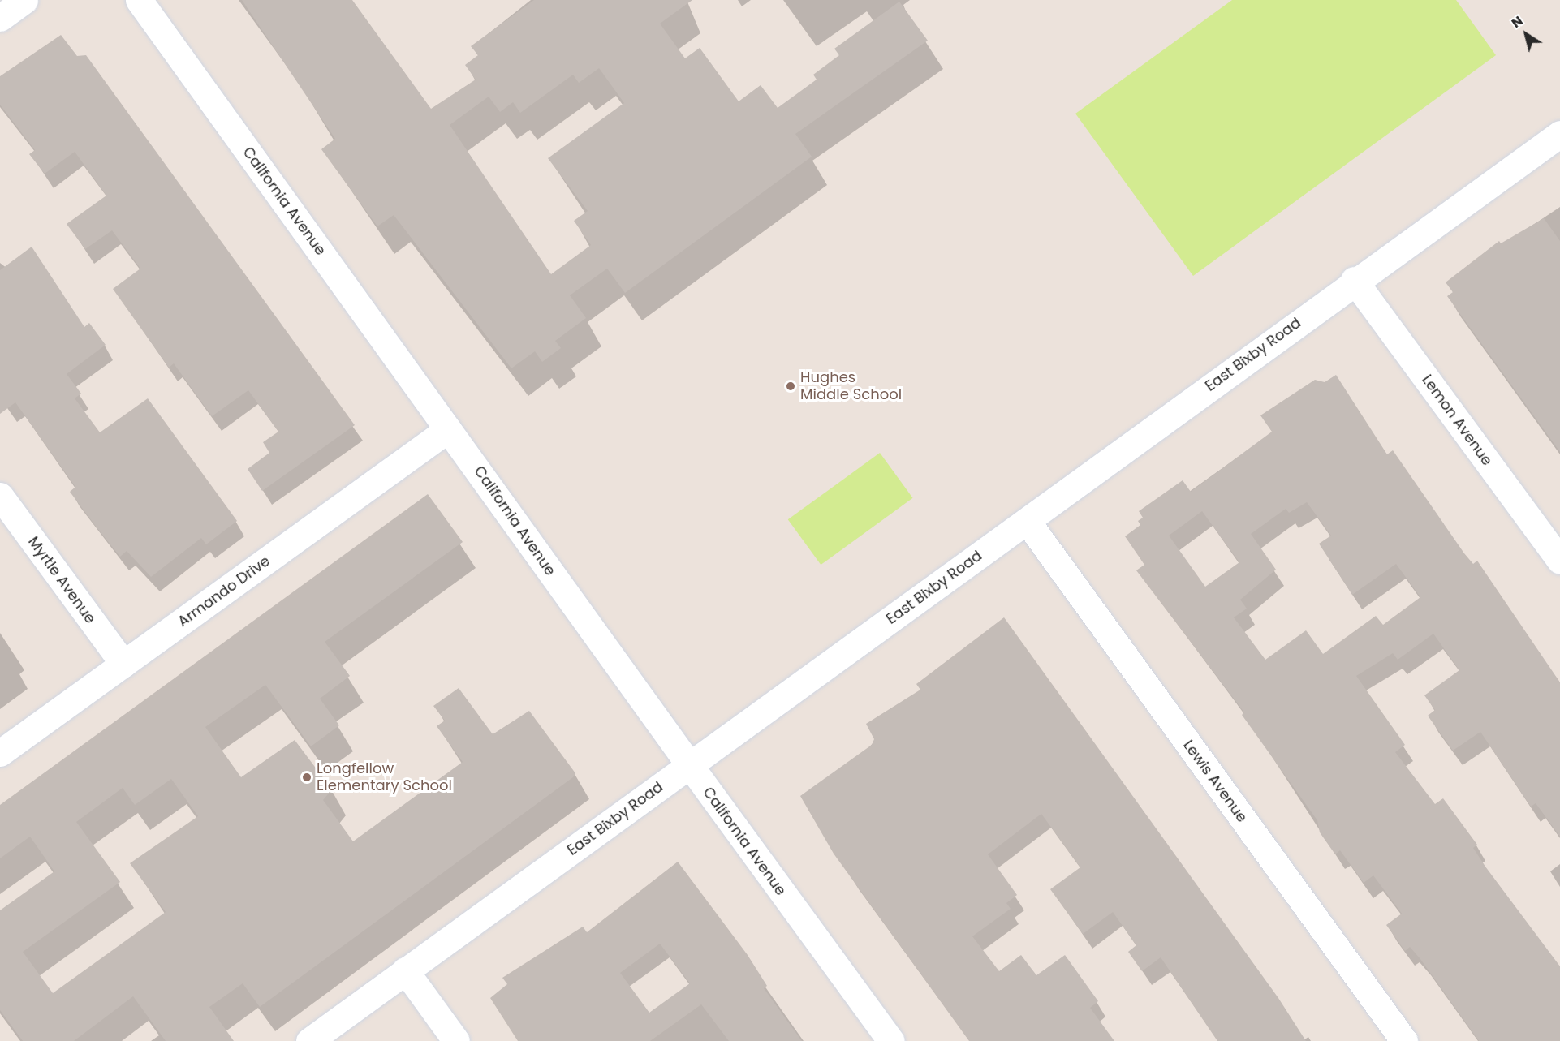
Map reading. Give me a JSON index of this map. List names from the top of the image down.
{
  "streets": {
    "street": [
      "California Avenue",
      "East Bixby Road",
      "Lemon Avenue",
      "Myrtle Avenue",
      "Armando Drive",
      "Lewis Avenue"
    ]
  },
  "crossings": [
    ["California Avenue", "East Bixby Road"],
    ["California Avenue", "Armando Drive"],
    ["East Bixby Road", "Lemon Avenue"],
    ["East Bixby Road", "Lewis Avenue"],
    ["Myrtle Avenue", "Armando Drive"]
  ],
  "places": ["Hughes Middle School", "Longfellow Elementary School"],
  "north": "top left"
}
